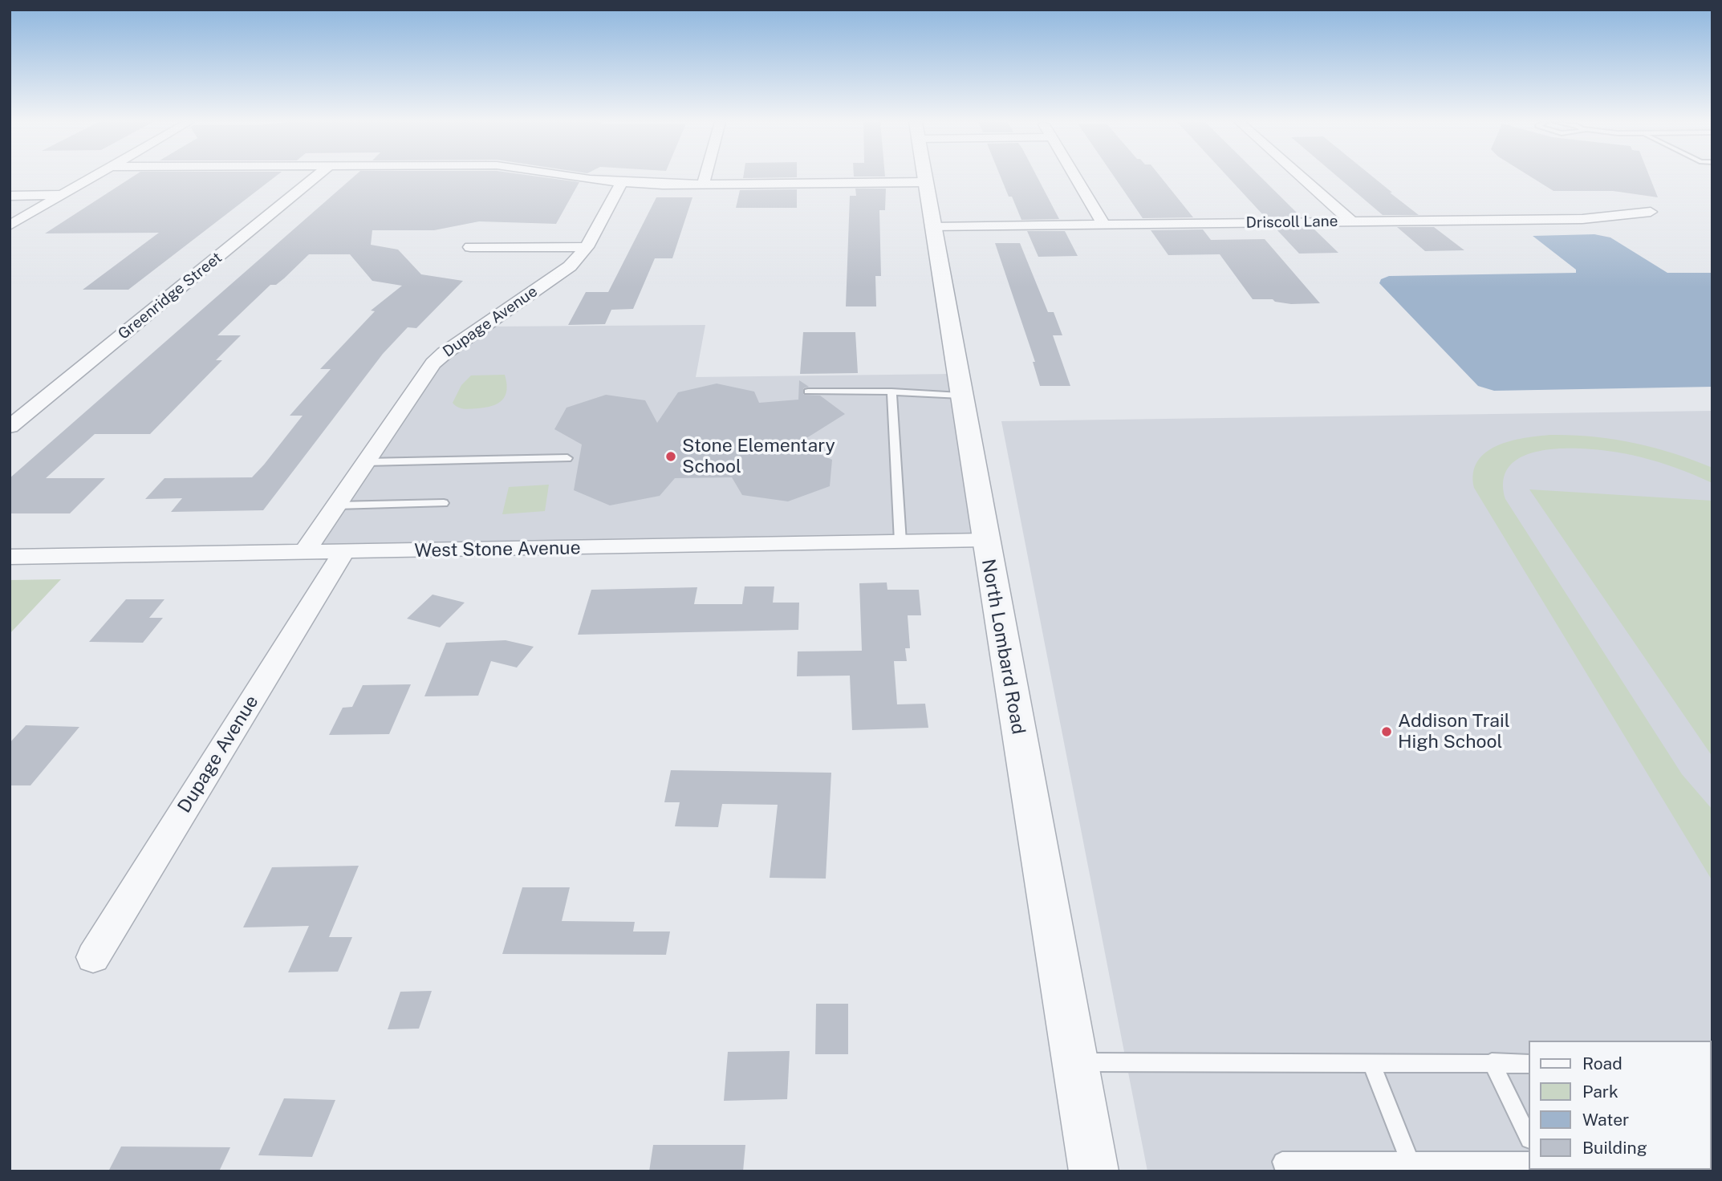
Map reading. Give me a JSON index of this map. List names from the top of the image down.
{
  "streets": {
    "street": [
      "Driscoll Lane",
      "Greenridge Street",
      "Dupage Avenue",
      "West Stone Avenue",
      "North Lombard Road"
    ]
  },
  "crossings": [
    ["Driscoll Lane", "North Lombard Road"],
    ["Dupage Avenue", "West Stone Avenue"],
    ["West Stone Avenue", "North Lombard Road"]
  ],
  "places": ["Stone Elementary School", "Addison Trail High School"],
  "legend": [
    "Road",
    "Park",
    "Water",
    "Building"
  ]
}
